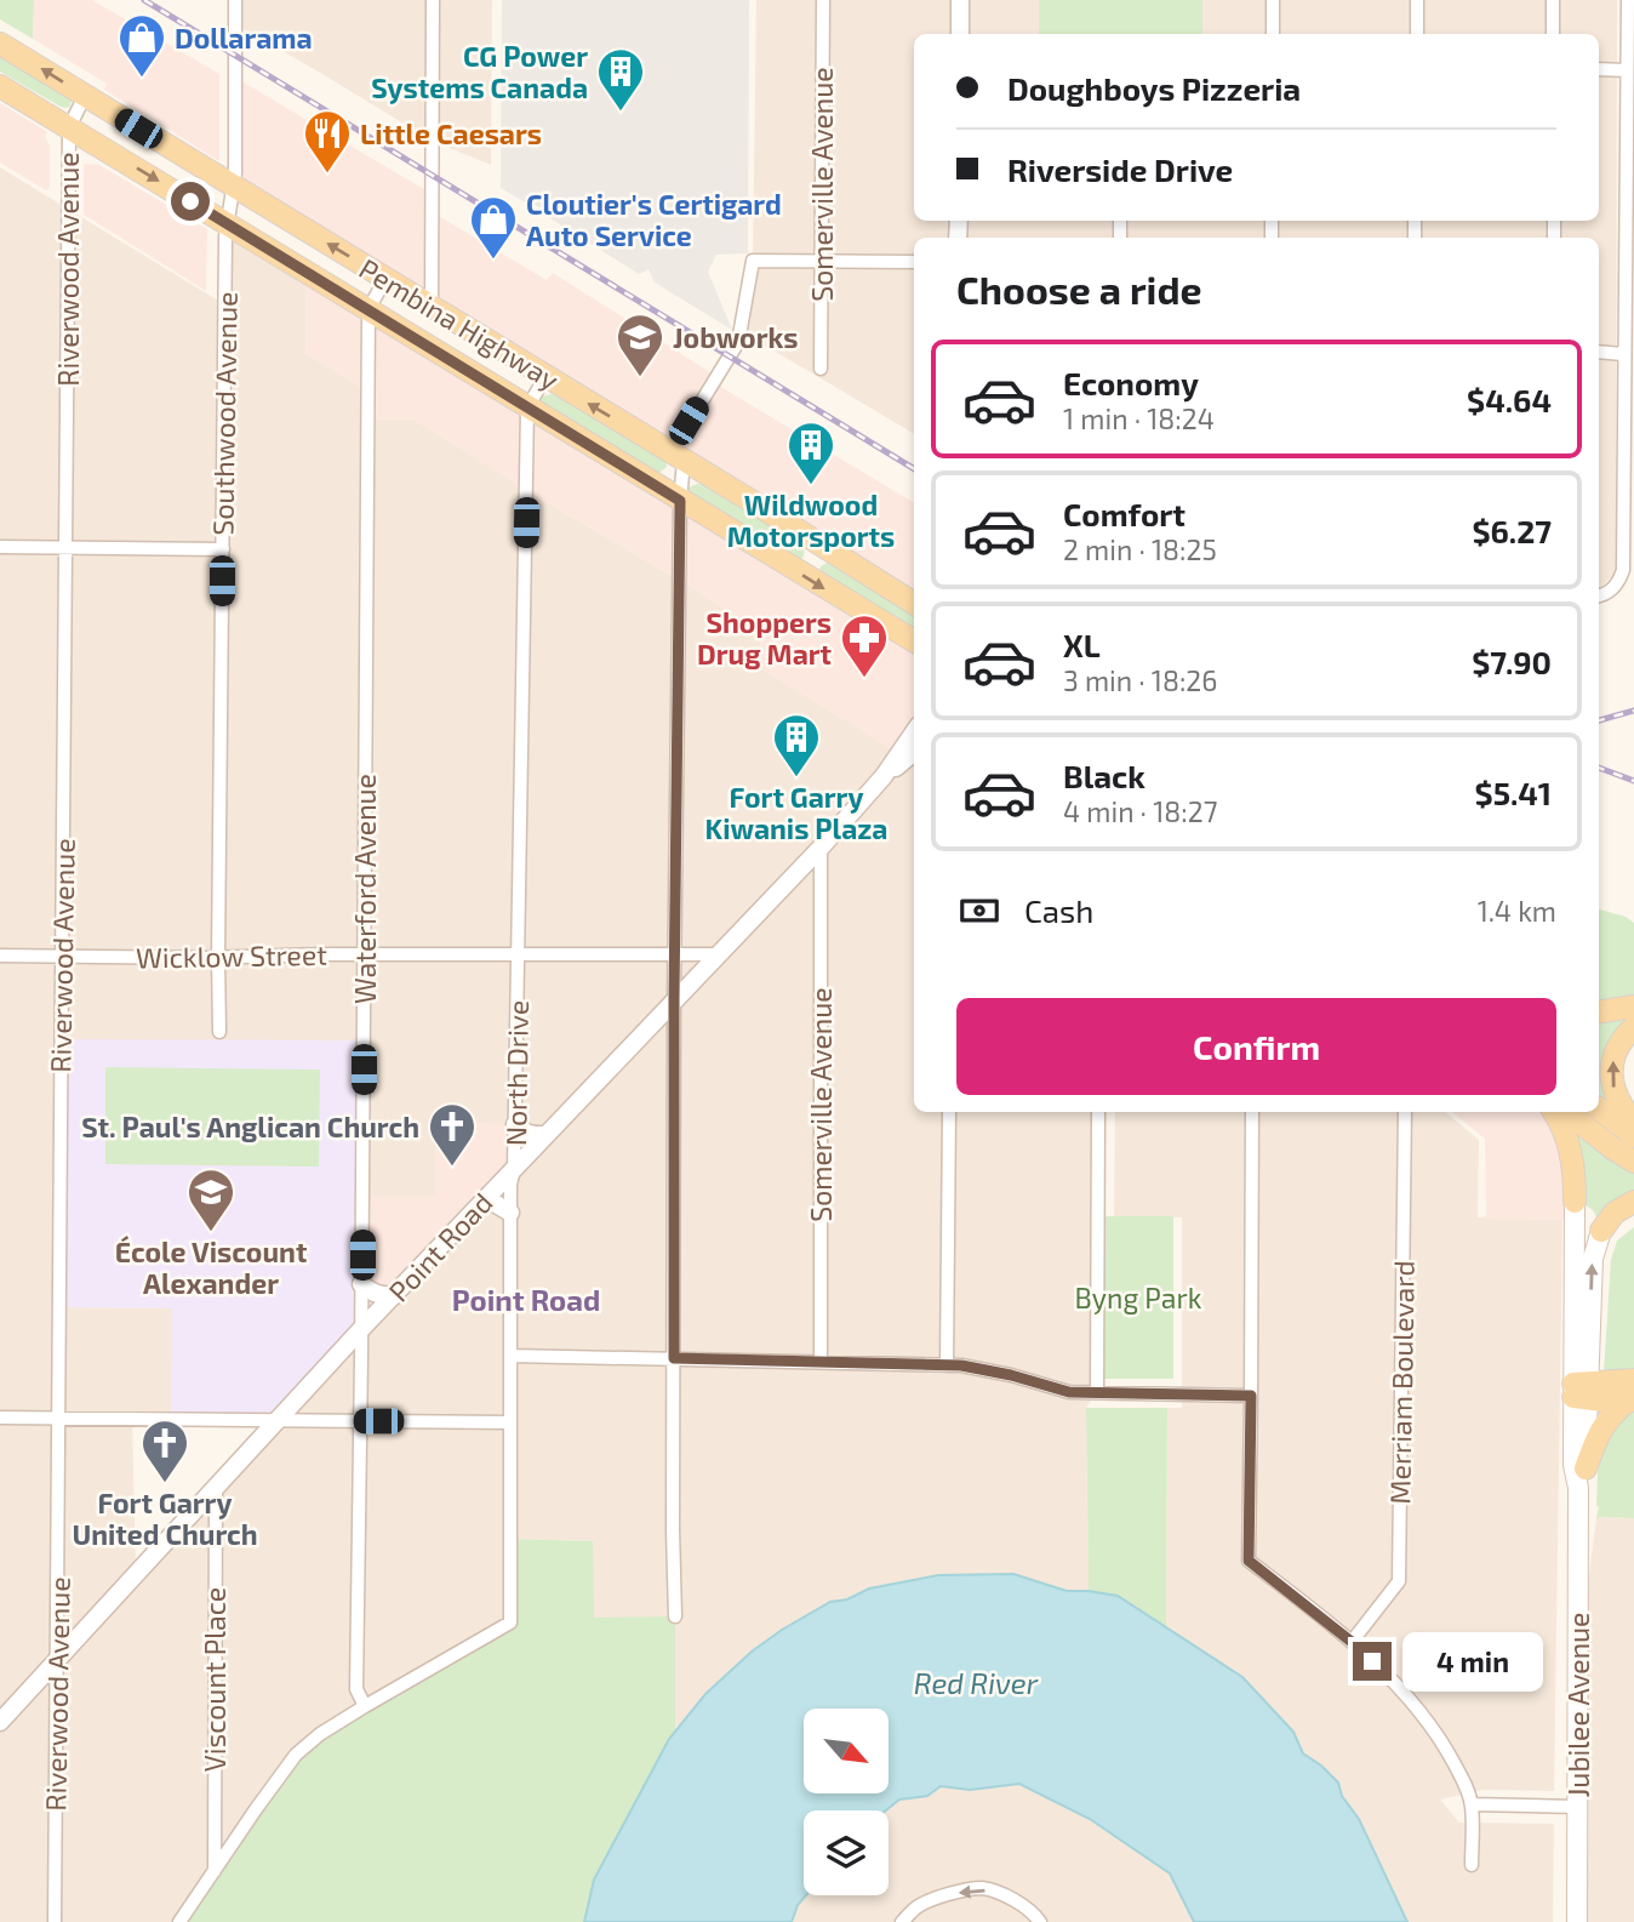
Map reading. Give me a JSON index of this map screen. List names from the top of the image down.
{
  "streets": {
    "main road": ["Pembina Highway", "Jubilee Avenue"],
    "street": [
      "Somerville Avenue",
      "Riverwood Avenue",
      "Southwood Avenue",
      "Waterford Avenue",
      "Wicklow Street",
      "North Drive",
      "Point Road",
      "Merriam Boulevard",
      "Viscount Place"
    ]
  },
  "crossings": [
    ["Somerville Avenue", "Point Road"],
    ["Riverwood Avenue", "Pembina Highway"],
    ["Riverwood Avenue", "Wicklow Street"],
    ["Riverwood Avenue", "Point Road"],
    ["Pembina Highway", "Southwood Avenue"],
    ["Pembina Highway", "Waterford Avenue"],
    ["Pembina Highway", "North Drive"],
    ["Southwood Avenue", "Wicklow Street"],
    ["Waterford Avenue", "Wicklow Street"],
    ["Waterford Avenue", "North Drive"],
    ["Waterford Avenue", "Point Road"],
    ["Wicklow Street", "North Drive"],
    ["Wicklow Street", "Point Road"],
    ["North Drive", "Point Road"],
    ["North Drive", "Viscount Place"],
    ["Point Road", "Viscount Place"]
  ],
  "districts": ["Point Road"],
  "water": ["Red River"],
  "parks": ["Byng Park"],
  "places": {
    "shop": ["Dollarama", "Cloutier's Certigard Auto Service"],
    "building": ["CG Power Systems Canada", "Wildwood Motorsports", "Fort Garry Kiwanis Plaza"],
    "restaurant": ["Little Caesars"],
    "school or university": ["Jobworks", "École Viscount Alexander"],
    "pharmacy": ["Shoppers Drug Mart"],
    "church": ["St. Paul's Anglican Church", "Fort Garry United Church"]
  },
  "north": "bottom right",
  "page": {
    "banner": ["Doughboys Pizzeria", "Riverside Drive"],
    "heading": "Choose a ride",
    "list": [
      {
        "name": "Economy",
        "note": "1 min · 18:24",
        "value": "$4.64"
      },
      {
        "name": "Comfort",
        "note": "2 min · 18:25",
        "value": "$6.27"
      },
      {
        "name": "XL",
        "note": "3 min · 18:26",
        "value": "$7.90"
      },
      {
        "name": "Black",
        "note": "4 min · 18:27",
        "value": "$5.41"
      }
    ],
    "pay": ["Cash", "1.4 km"],
    "buttons": "Confirm",
    "bubble": "4 min"
  }
}
